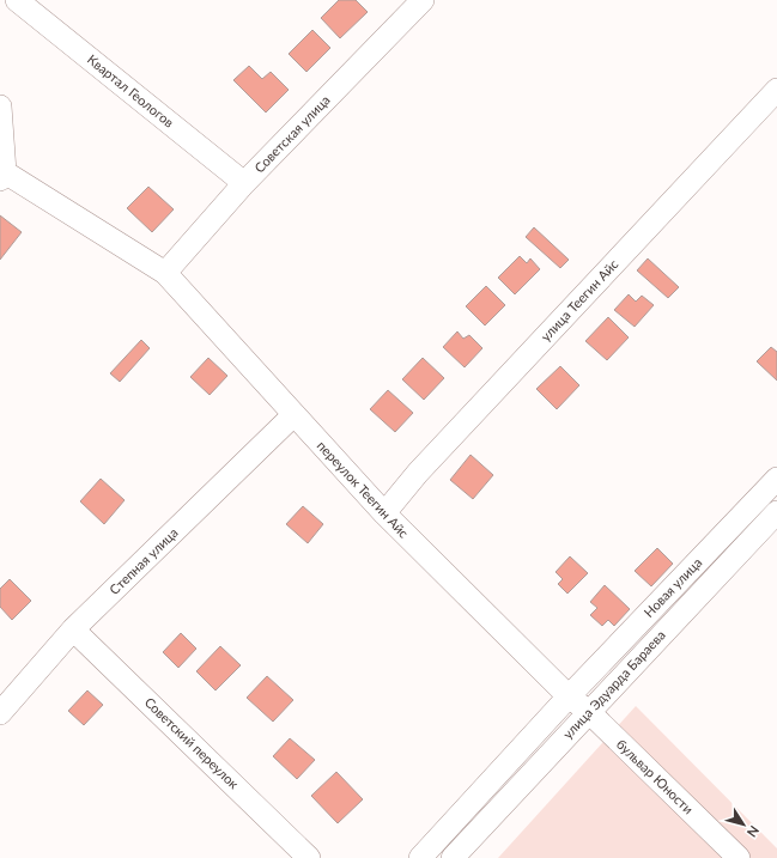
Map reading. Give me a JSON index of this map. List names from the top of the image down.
{
  "streets": {
    "street": [
      "Квартал Геологов",
      "Советская улица",
      "улица Теегин Айс",
      "переулок Теегин Айс",
      "Степная улица",
      "Новая улица",
      "улица Эдуарда Бараева",
      "Советский переулок",
      "бульвар Юности"
    ]
  },
  "crossings": [
    ["Квартал Геологов", "Советская улица"],
    ["Советская улица", "переулок Теегин Айс"],
    ["улица Теегин Айс", "переулок Теегин Айс"],
    ["переулок Теегин Айс", "Степная улица"],
    ["переулок Теегин Айс", "Новая улица"],
    ["переулок Теегин Айс", "улица Эдуарда Бараева"],
    ["переулок Теегин Айс", "бульвар Юности"],
    ["Степная улица", "Советский переулок"],
    ["Новая улица", "улица Эдуарда Бараева"],
    ["Новая улица", "бульвар Юности"],
    ["улица Эдуарда Бараева", "бульвар Юности"]
  ],
  "north": "bottom right"
}
